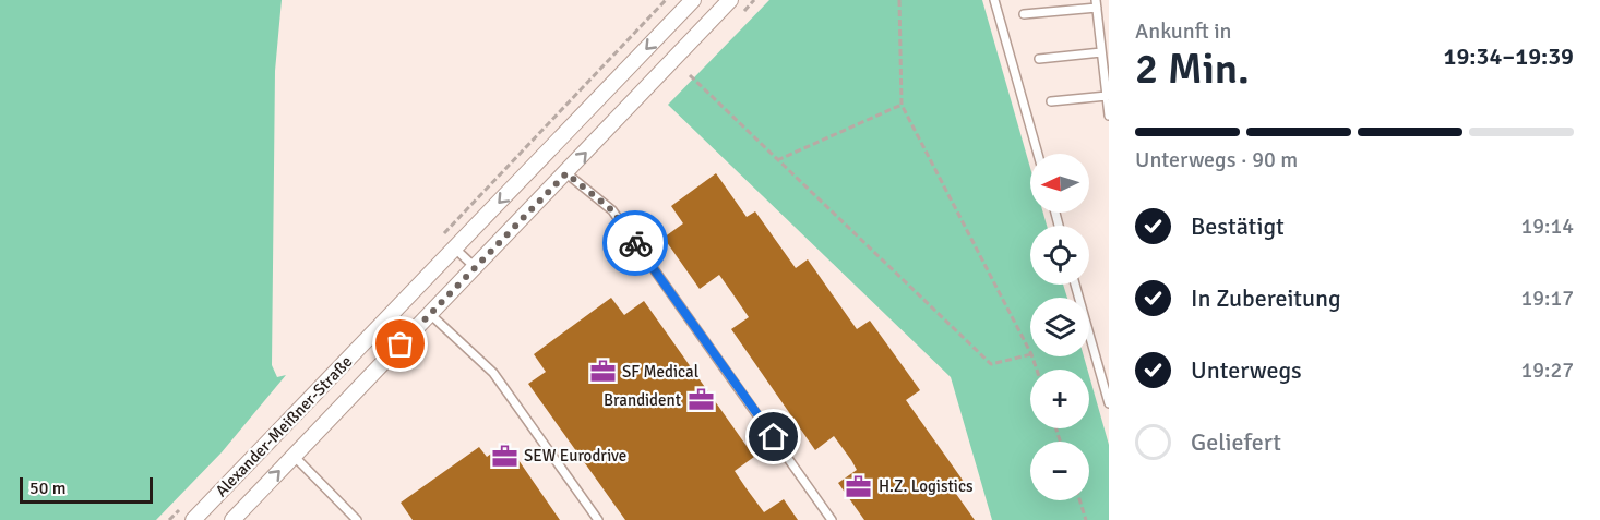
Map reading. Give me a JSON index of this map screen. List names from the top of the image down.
{
  "streets": {
    "street": ["Alexander-Meißner-Straße"]
  },
  "places": {
    "office": [
      "SF Medical",
      "Brandident",
      "SEW Eurodrive",
      "H.Z. Logistics"
    ]
  },
  "scale_bar": "50 m",
  "north": "left",
  "page": {
    "heading": ["2 Min.", "Ankunft in", "19:34–19:39"],
    "bar": "Unterwegs · 90 m",
    "map_buttons": ["+", "−"],
    "list": [
      ["Bestätigt", "19:14"],
      ["In Zubereitung", "19:17"],
      ["Unterwegs", "19:27"],
      "Geliefert"
    ],
    "scale": "50 m"
  }
}
